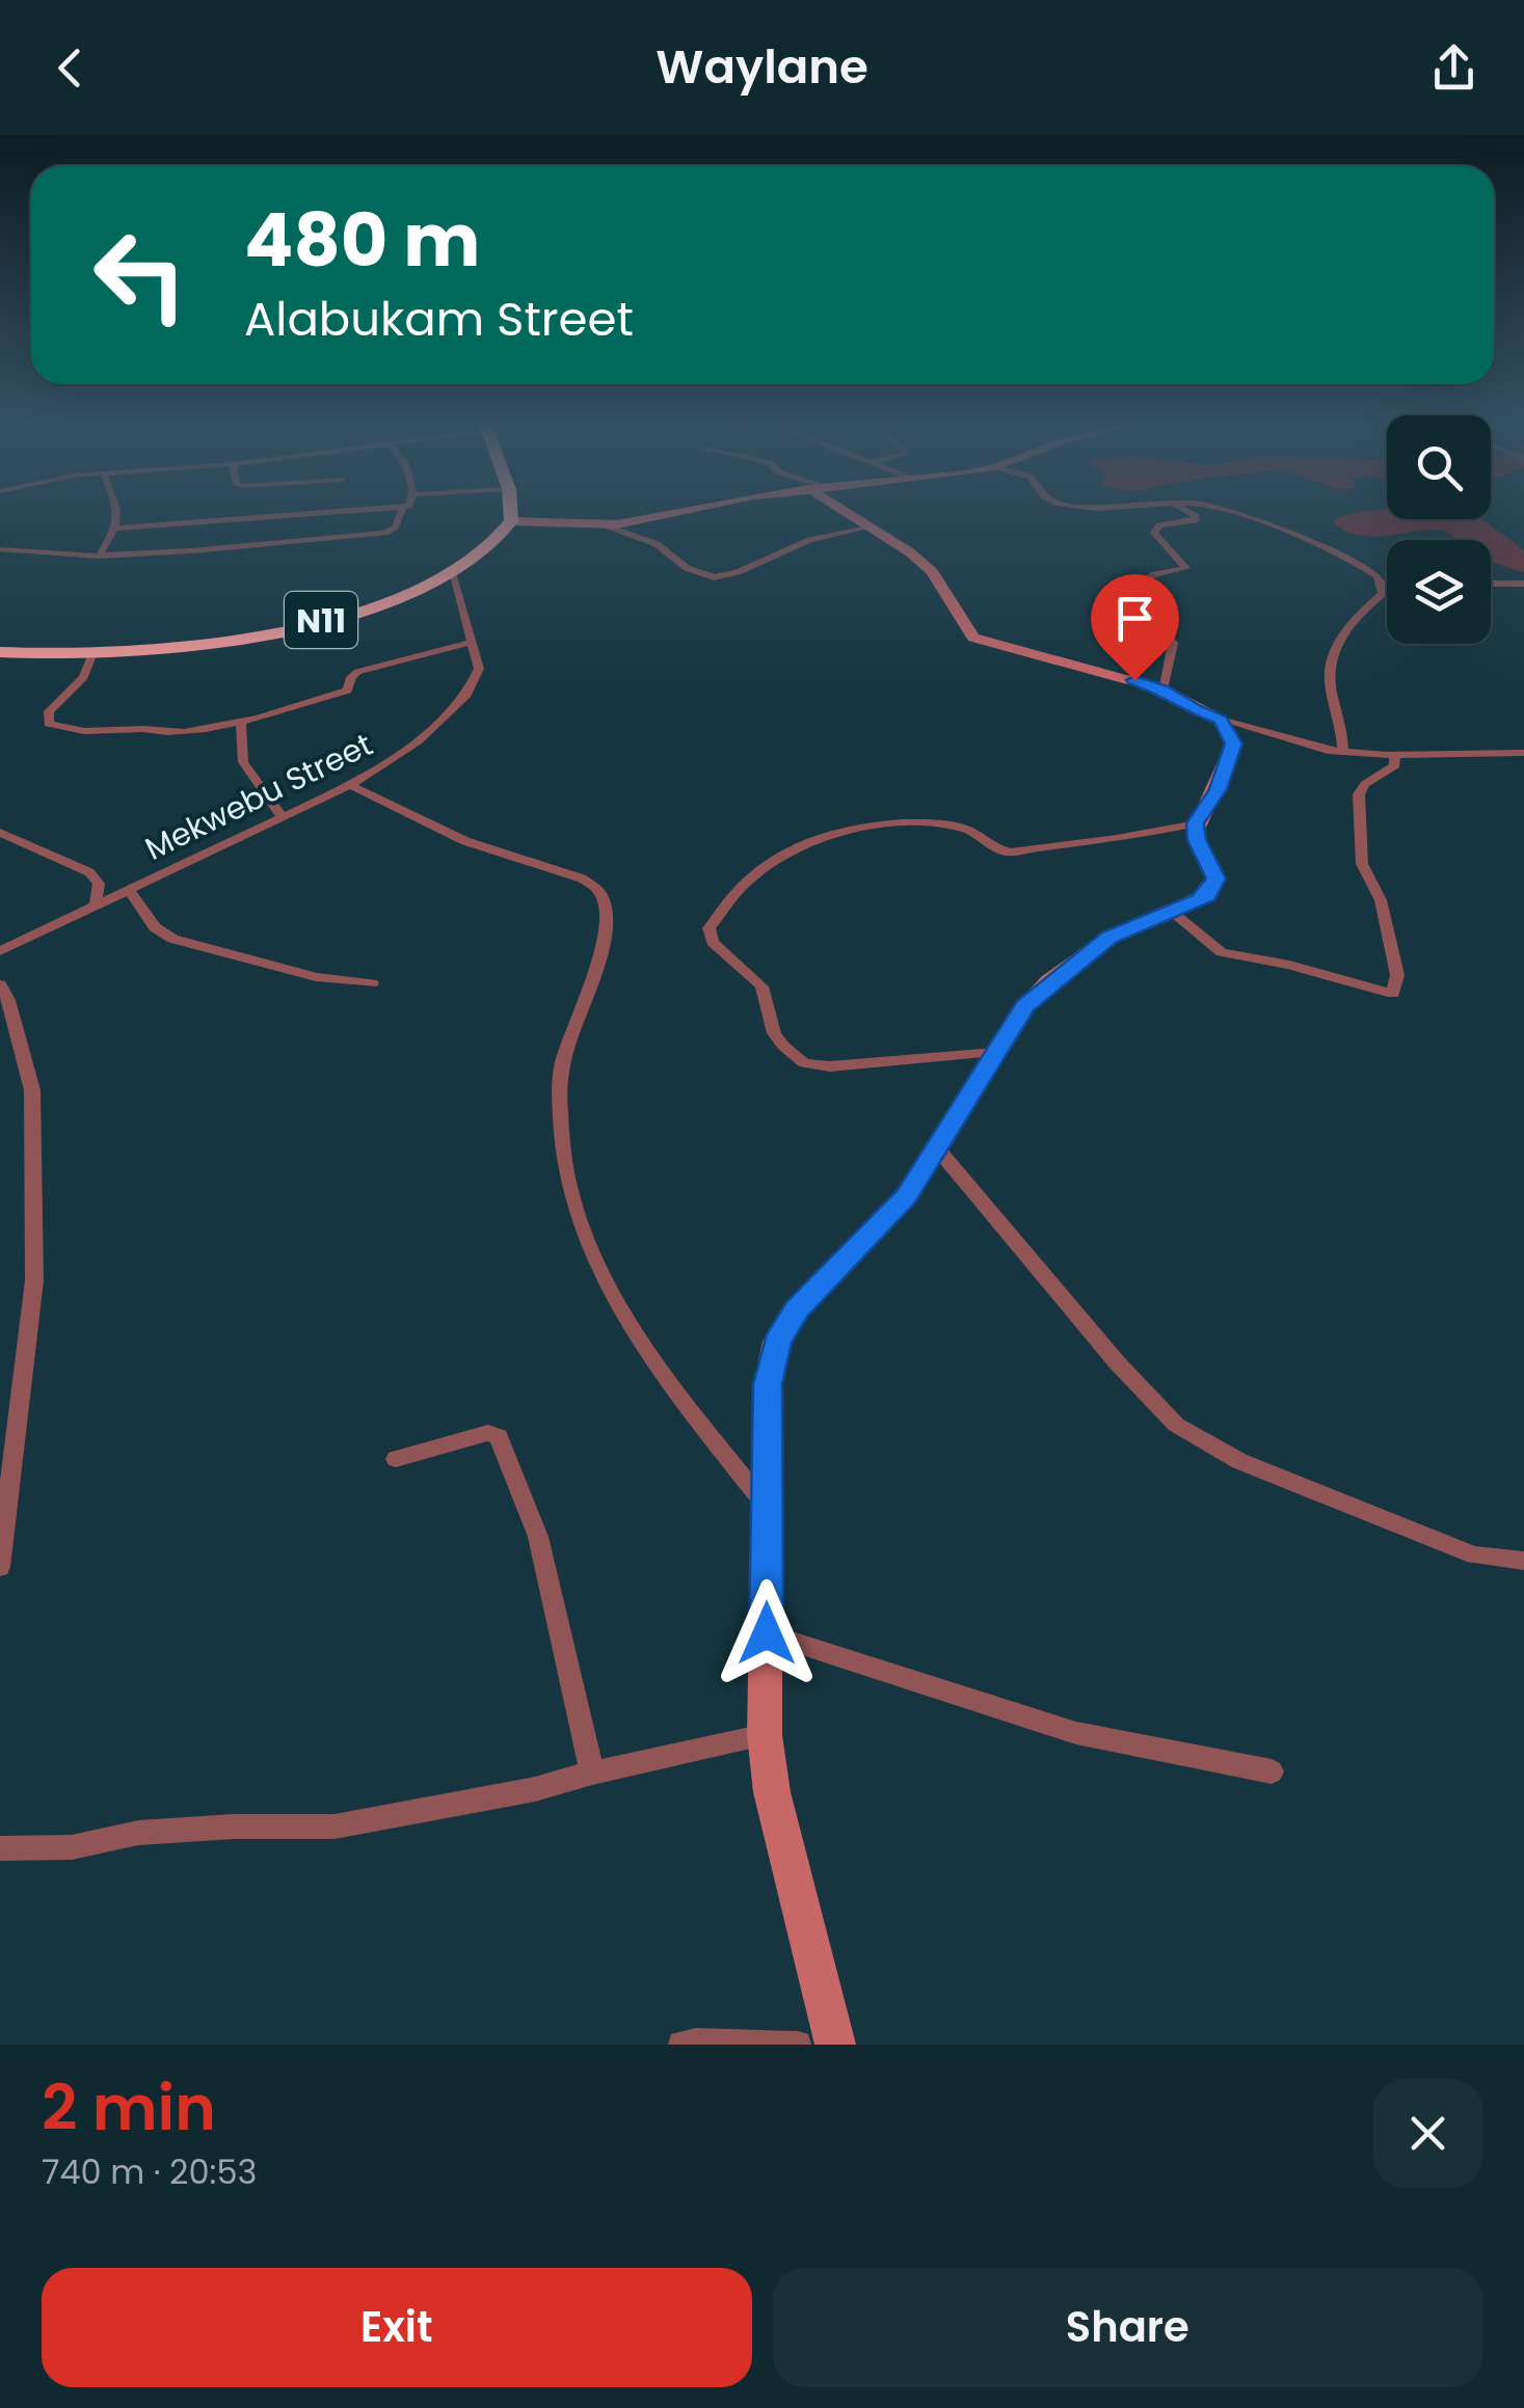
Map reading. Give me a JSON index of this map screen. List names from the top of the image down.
{
  "streets": {
    "highway": ["N11"],
    "street": ["Mekwebu Street"]
  },
  "crossings": [
    ["N11", "Mekwebu Street"]
  ],
  "page": {
    "header": "Waylane",
    "turn": ["480 m", "Alabukam Street"],
    "heading": ["2 min", "740 m · 20:53"],
    "buttons": ["Exit", "Share"]
  }
}
